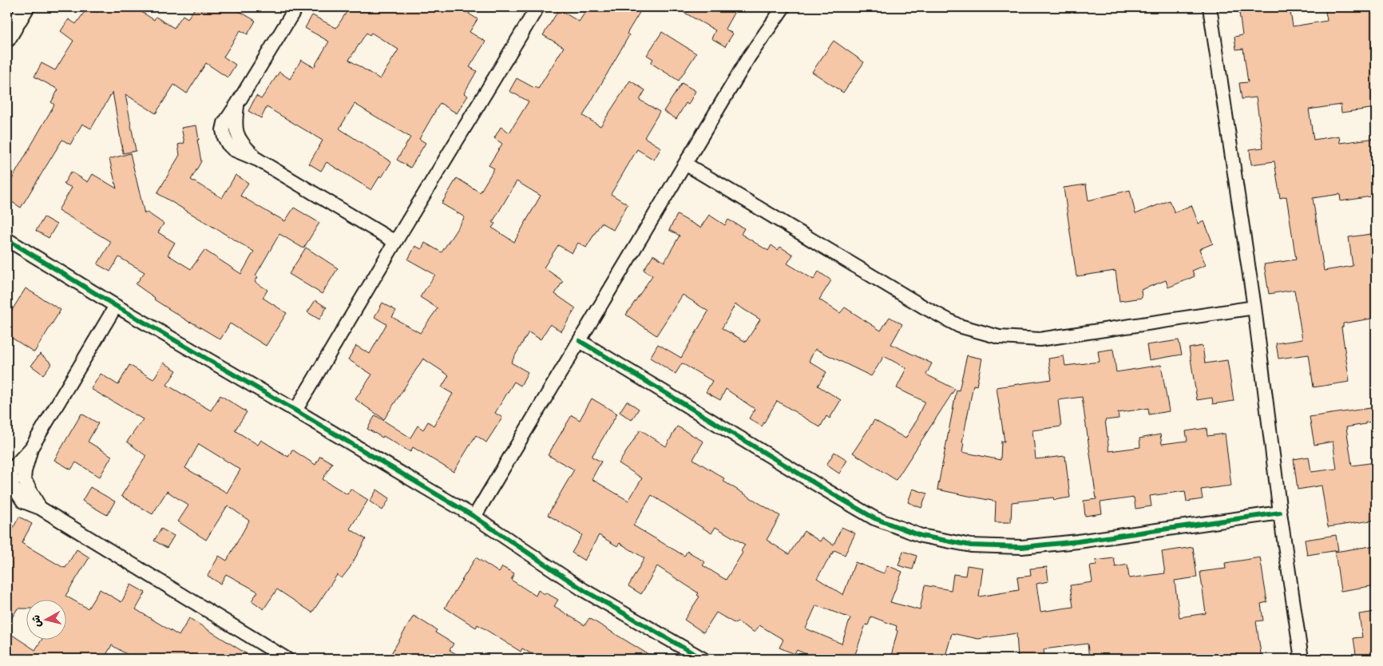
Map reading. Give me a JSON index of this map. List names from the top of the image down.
{
  "north": "left"
}
